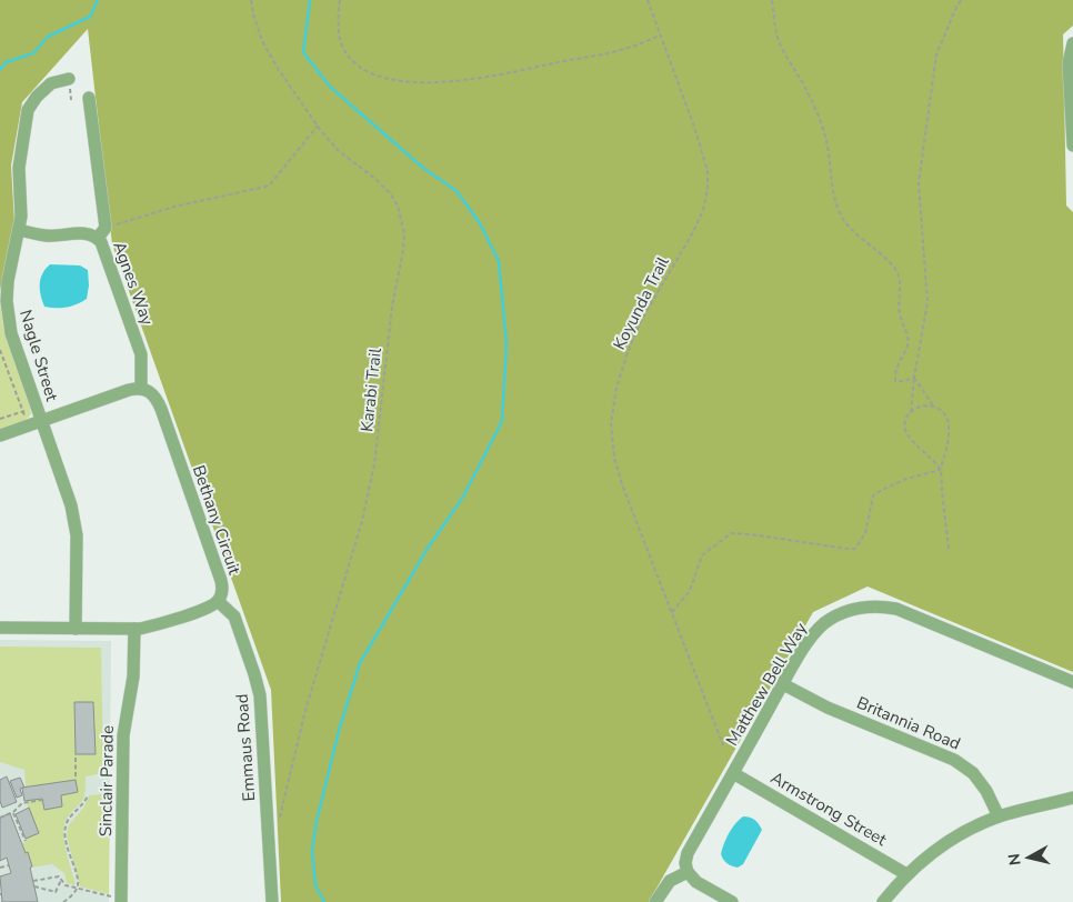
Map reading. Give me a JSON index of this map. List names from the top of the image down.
{
  "streets": {
    "street": [
      "Agnes Way",
      "Nagle Street",
      "Bethany Circuit",
      "Matthew Bell Way",
      "Britannia Road",
      "Emmaus Road",
      "Sinclair Parade",
      "Armstrong Street"
    ],
    "path": ["Koyunda Trail", "Karabi Trail"]
  },
  "crossings": [
    ["Agnes Way", "Nagle Street"],
    ["Agnes Way", "Bethany Circuit"],
    ["Nagle Street", "Bethany Circuit"],
    ["Bethany Circuit", "Emmaus Road"],
    ["Bethany Circuit", "Sinclair Parade"],
    ["Matthew Bell Way", "Britannia Road"],
    ["Matthew Bell Way", "Armstrong Street"]
  ],
  "north": "left"
}
